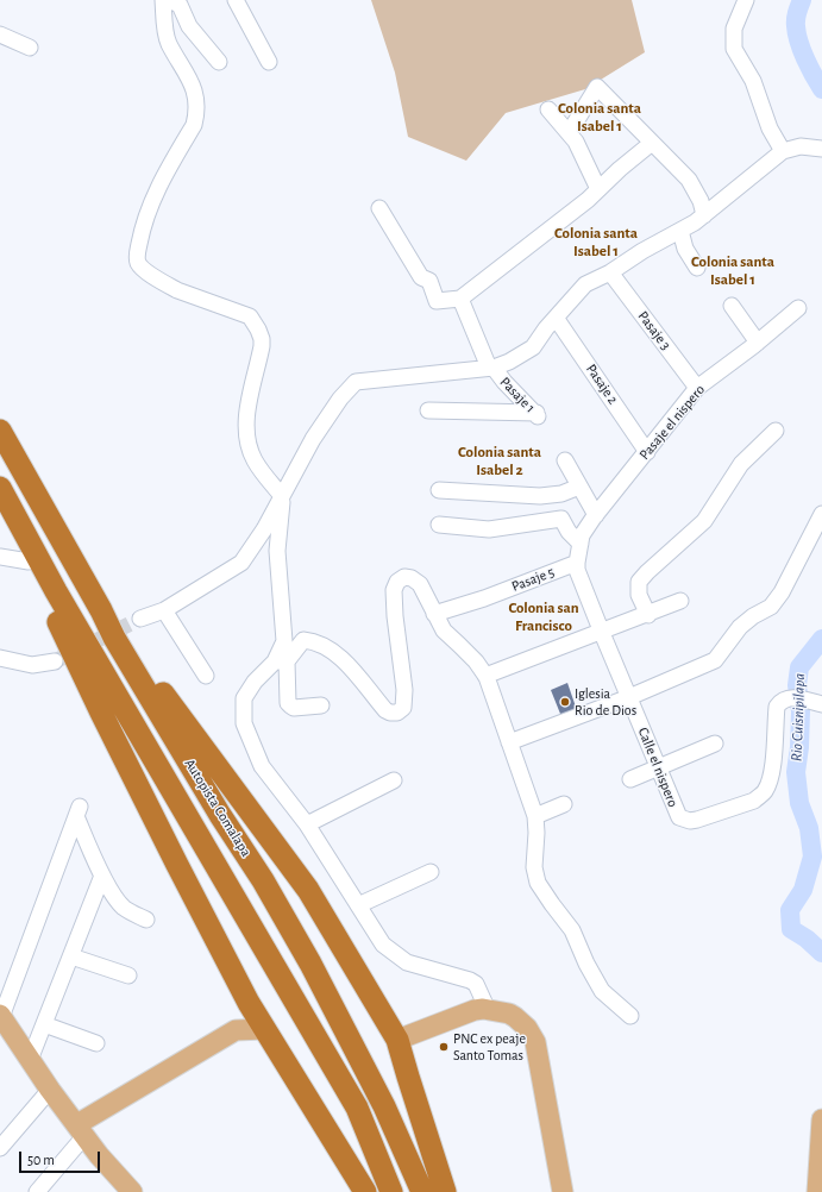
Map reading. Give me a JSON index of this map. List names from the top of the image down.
{
  "streets": {
    "highway": ["Autopista Comalapa"],
    "street": [
      "Pasaje 3",
      "Pasaje 2",
      "Pasaje 1",
      "Pasaje el nispero",
      "Pasaje 5",
      "Calle el nispero"
    ]
  },
  "crossings": [
    ["Pasaje 3", "Pasaje el nispero"],
    ["Pasaje 2", "Pasaje el nispero"],
    ["Pasaje el nispero", "Pasaje 5"],
    ["Pasaje el nispero", "Calle el nispero"],
    ["Pasaje 5", "Calle el nispero"]
  ],
  "districts": [
    "Colonia santa Isabel 1",
    "Colonia santa Isabel 1",
    "Colonia santa Isabel 1",
    "Colonia santa Isabel 2",
    "Colonia san Francisco"
  ],
  "water": ["Rio Cuisnipilapa"],
  "places": ["Iglesia Rio de Dios", "PNC ex peaje Santo Tomas"],
  "scale_bar": "50 m"
}
